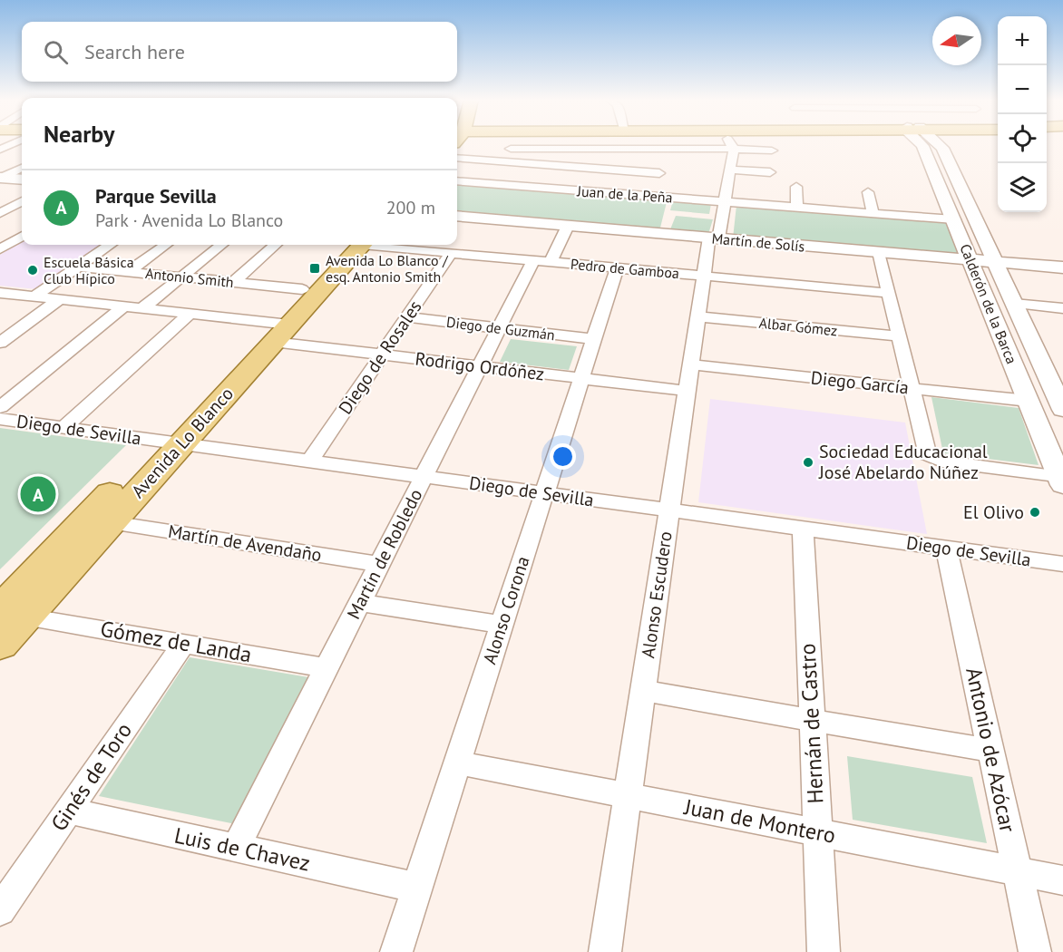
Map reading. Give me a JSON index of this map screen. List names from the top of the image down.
{
  "streets": {
    "main road": ["Avenida Lo Blanco"],
    "street": [
      "Juan de la Peña",
      "Martín de Solís",
      "Pedro de Gamboa",
      "Antonio Smith",
      "Calderón de la Barca",
      "Albar Gómez",
      "Diego de Guzmán",
      "Diego de Rosales",
      "Rodrigo Ordóñez",
      "Diego García",
      "Diego de Sevilla",
      "Martín de Avendaño",
      "Martín de Robledo",
      "Alonso Escudero",
      "Alonso Corona",
      "Gómez de Landa",
      "Hernán de Castro",
      "Antonio de Azócar",
      "Ginés de Toro",
      "Juan de Montero",
      "Luis de Chavez"
    ]
  },
  "crossings": [
    ["Juan de la Peña", "Calderón de la Barca"],
    ["Juan de la Peña", "Alonso Escudero"],
    ["Martín de Solís", "Calderón de la Barca"],
    ["Martín de Solís", "Martín de Robledo"],
    ["Martín de Solís", "Alonso Escudero"],
    ["Pedro de Gamboa", "Diego de Rosales"],
    ["Pedro de Gamboa", "Martín de Robledo"],
    ["Pedro de Gamboa", "Alonso Escudero"],
    ["Pedro de Gamboa", "Alonso Corona"],
    ["Antonio Smith", "Avenida Lo Blanco"],
    ["Calderón de la Barca", "Diego García"],
    ["Albar Gómez", "Alonso Escudero"],
    ["Diego de Guzmán", "Diego de Rosales"],
    ["Diego de Guzmán", "Martín de Robledo"],
    ["Diego de Guzmán", "Alonso Corona"],
    ["Diego de Rosales", "Rodrigo Ordóñez"],
    ["Diego de Rosales", "Diego de Sevilla"],
    ["Rodrigo Ordóñez", "Avenida Lo Blanco"],
    ["Rodrigo Ordóñez", "Martín de Robledo"],
    ["Rodrigo Ordóñez", "Alonso Escudero"],
    ["Rodrigo Ordóñez", "Alonso Corona"],
    ["Diego García", "Alonso Escudero"],
    ["Diego de Sevilla", "Avenida Lo Blanco"],
    ["Diego de Sevilla", "Martín de Robledo"],
    ["Diego de Sevilla", "Alonso Escudero"],
    ["Diego de Sevilla", "Alonso Corona"],
    ["Diego de Sevilla", "Hernán de Castro"],
    ["Diego de Sevilla", "Antonio de Azócar"],
    ["Avenida Lo Blanco", "Martín de Avendaño"],
    ["Avenida Lo Blanco", "Gómez de Landa"],
    ["Martín de Avendaño", "Martín de Robledo"],
    ["Martín de Robledo", "Gómez de Landa"],
    ["Martín de Robledo", "Luis de Chavez"],
    ["Alonso Escudero", "Juan de Montero"],
    ["Alonso Corona", "Juan de Montero"],
    ["Alonso Corona", "Luis de Chavez"],
    ["Gómez de Landa", "Ginés de Toro"],
    ["Hernán de Castro", "Juan de Montero"],
    ["Antonio de Azócar", "Juan de Montero"],
    ["Ginés de Toro", "Luis de Chavez"]
  ],
  "places": {
    "transit": ["Avenida Lo Blanco / esq. Antonio Smith"],
    "other": ["Escuela Básica Club Hípico", "Sociedad Educacional José Abelardo Núñez", "El Olivo"]
  },
  "north": "left",
  "page": {
    "map_buttons": ["+", "−"],
    "search": "Search here",
    "heading": "Nearby",
    "list": [
      {
        "mark": "A",
        "name": "Parque Sevilla",
        "note": "Park · Avenida Lo Blanco",
        "value": "200 m"
      }
    ],
    "pins": "A"
  }
}
